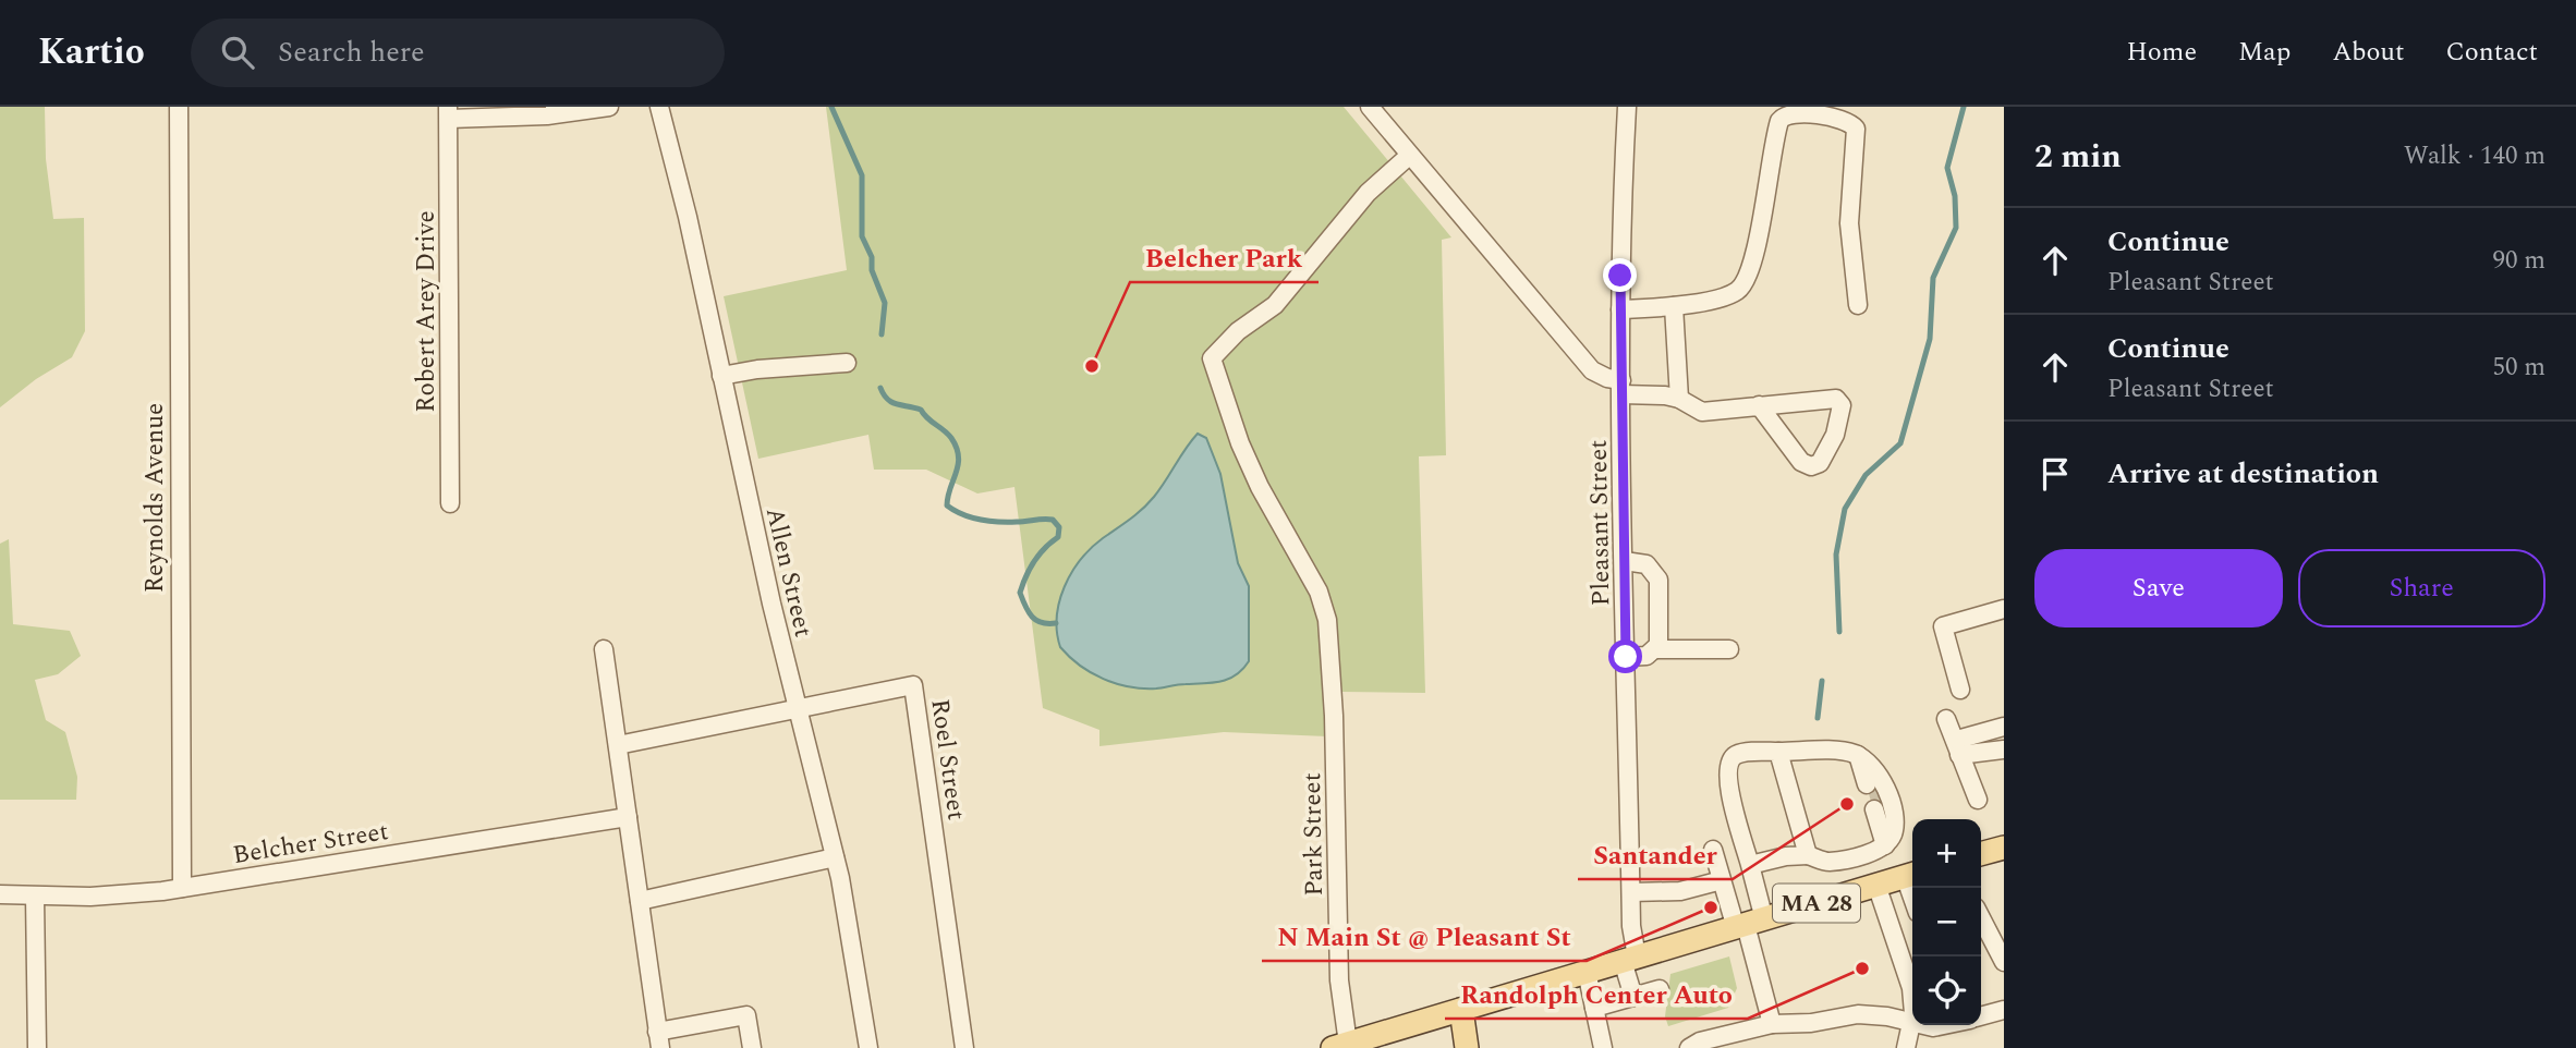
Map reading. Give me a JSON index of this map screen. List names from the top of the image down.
{
  "streets": {
    "main road": ["MA 28"],
    "street": [
      "Robert Arey Drive",
      "Reynolds Avenue",
      "Pleasant Street",
      "Allen Street",
      "Roel Street",
      "Park Street",
      "Belcher Street"
    ]
  },
  "crossings": [
    ["Reynolds Avenue", "Belcher Street"],
    ["Pleasant Street", "MA 28"],
    ["Allen Street", "Roel Street"],
    ["Park Street", "MA 28"]
  ],
  "places": [
    "Belcher Park",
    "Santander",
    "N Main St @ Pleasant St",
    "Randolph Center Auto"
  ],
  "page": {
    "header": "Kartio",
    "search": "Search here",
    "nav": [
      "Home",
      "Map",
      "About",
      "Contact"
    ],
    "heading": ["2 min", "Walk · 140 m"],
    "list": [
      ["Continue", "Pleasant Street", "90 m"],
      ["Continue", "Pleasant Street", "50 m"],
      "Arrive at destination"
    ],
    "buttons": ["Save", "Share"],
    "map_buttons": ["+", "−"]
  }
}
